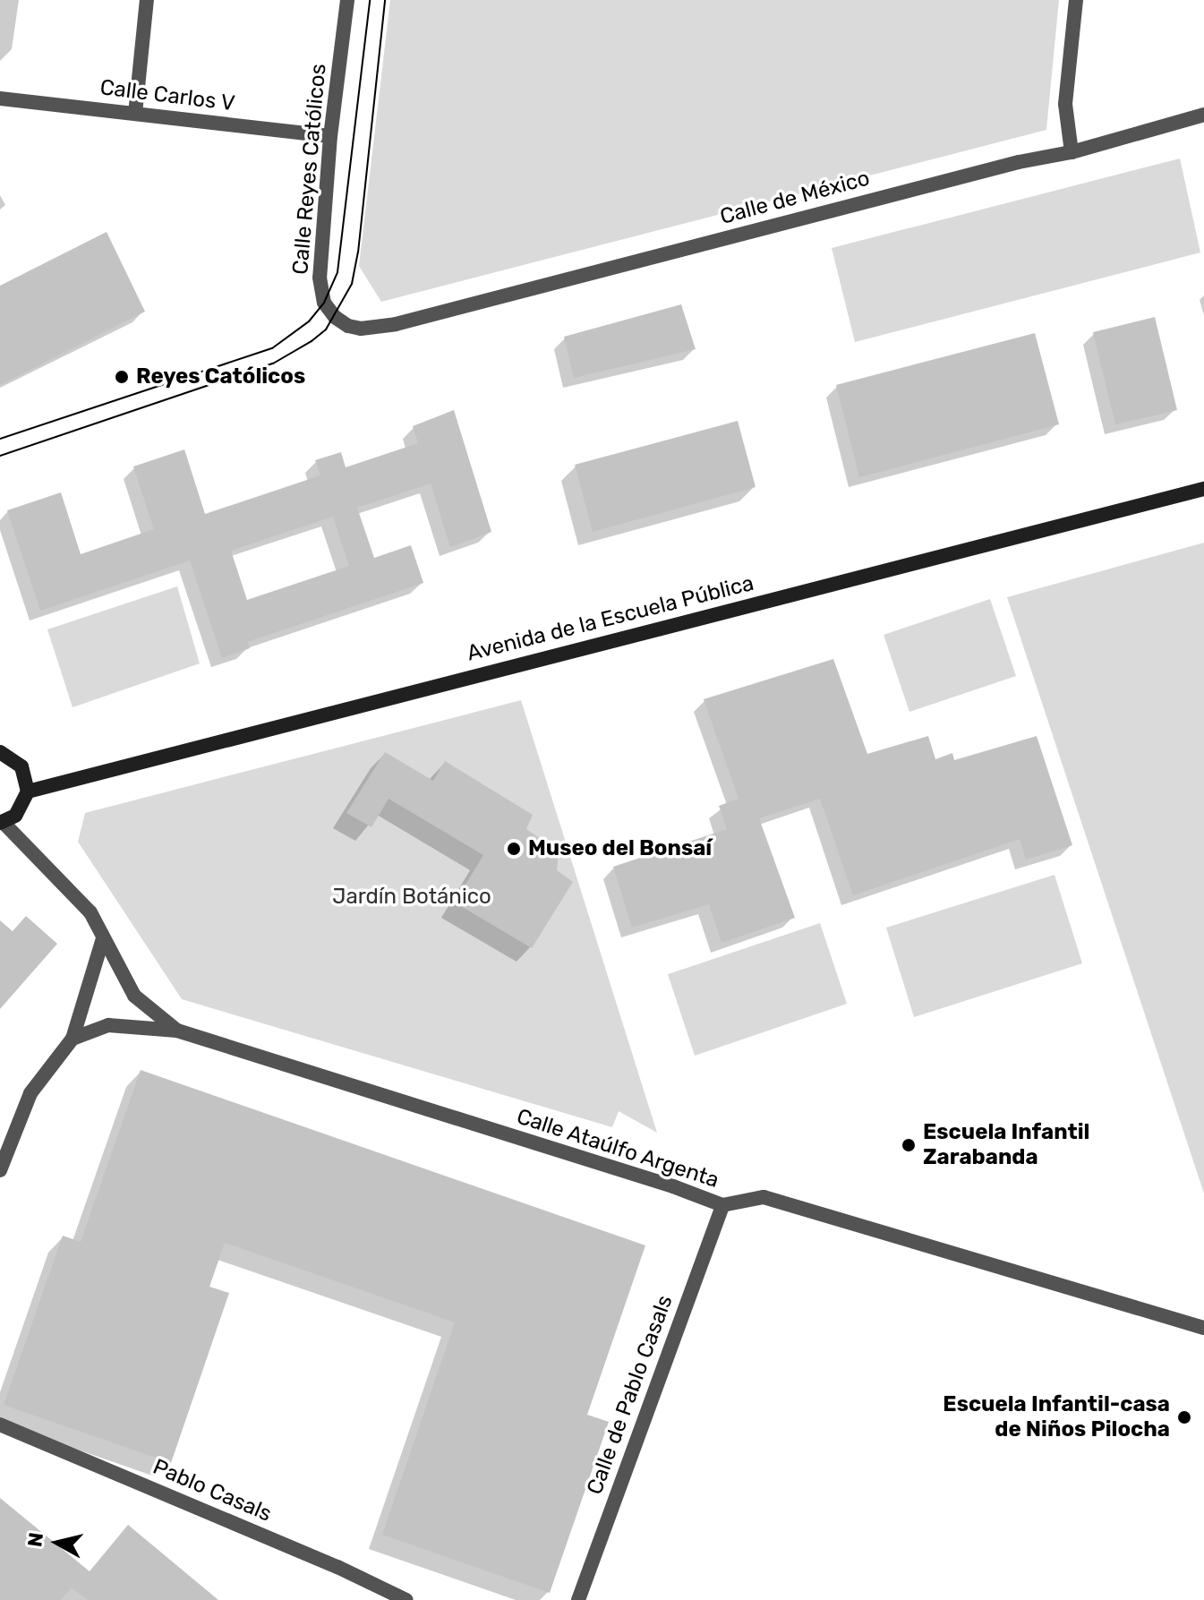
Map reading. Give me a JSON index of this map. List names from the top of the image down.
{
  "streets": {
    "street": [
      "Calle Carlos V",
      "Calle Reyes Católicos",
      "Calle de México",
      "Avenida de la Escuela Pública",
      "Calle Ataúlfo Argenta",
      "Calle de Pablo Casals",
      "Pablo Casals"
    ]
  },
  "crossings": [
    ["Calle Carlos V", "Calle Reyes Católicos"],
    ["Calle Reyes Católicos", "Calle de México"],
    ["Calle Ataúlfo Argenta", "Calle de Pablo Casals"]
  ],
  "parks": ["Jardín Botánico"],
  "places": [
    "Reyes Católicos",
    "Museo del Bonsaí",
    "Escuela Infantil Zarabanda",
    "Escuela Infantil-casa de Niños Pilocha"
  ],
  "north": "left"
}
